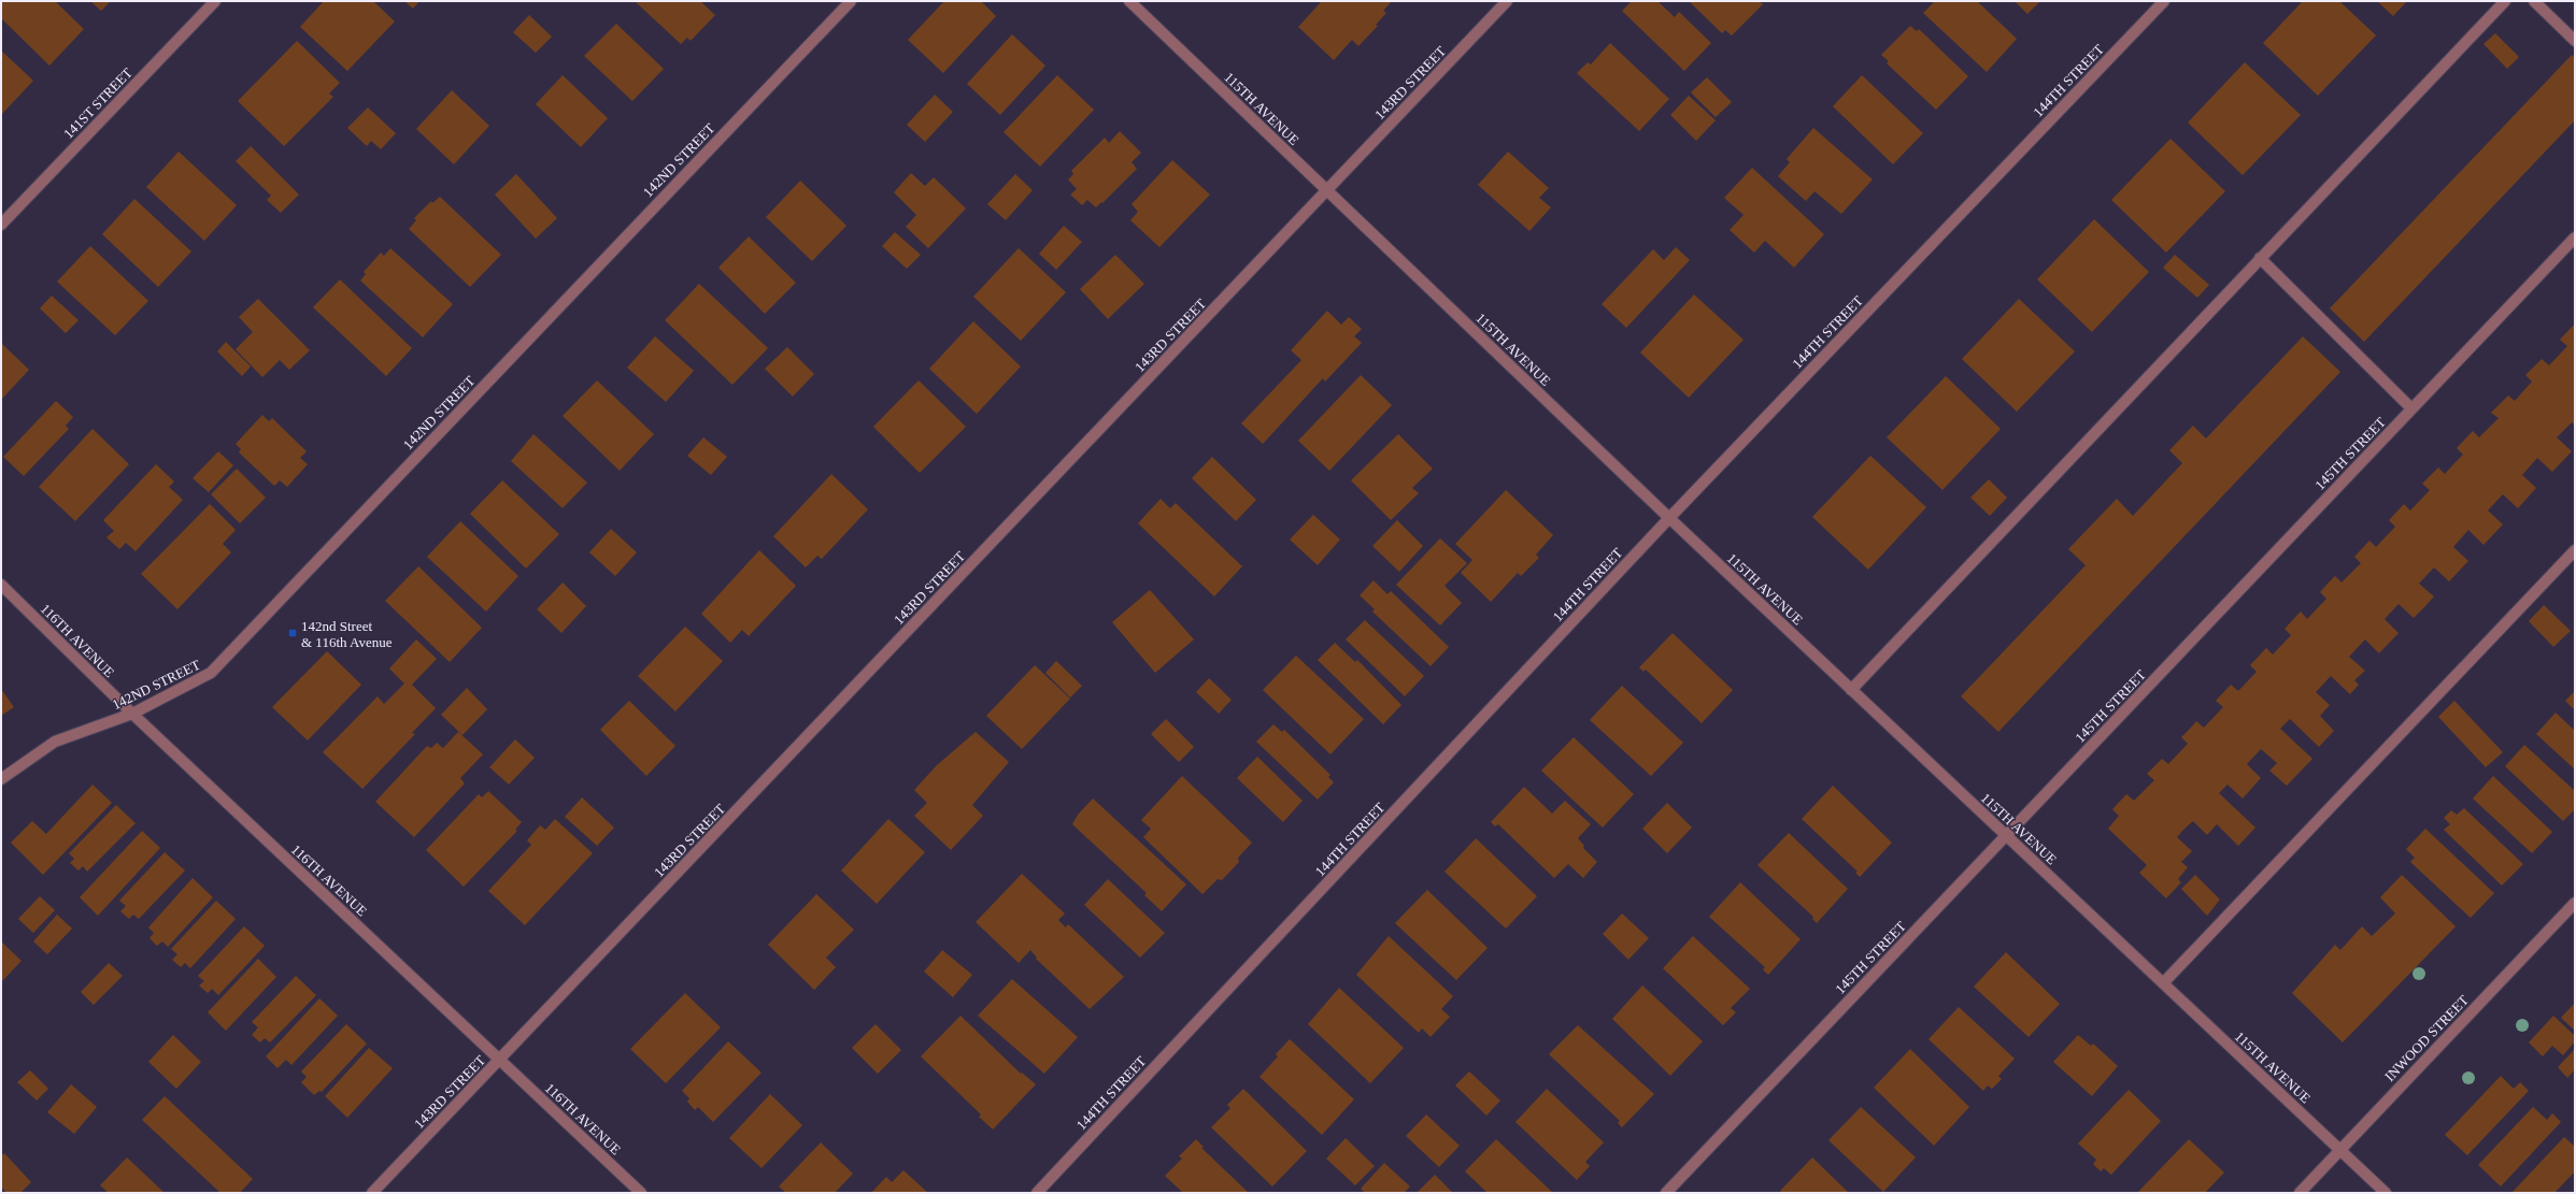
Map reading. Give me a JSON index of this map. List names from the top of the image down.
{
  "streets": {
    "street": [
      "144TH STREET",
      "143RD STREET",
      "141ST STREET",
      "115TH AVENUE",
      "142ND STREET",
      "145TH STREET",
      "116TH AVENUE",
      "INWOOD STREET"
    ]
  },
  "crossings": [
    ["144TH STREET", "115TH AVENUE"],
    ["143RD STREET", "115TH AVENUE"],
    ["143RD STREET", "116TH AVENUE"],
    ["115TH AVENUE", "145TH STREET"],
    ["115TH AVENUE", "INWOOD STREET"],
    ["142ND STREET", "116TH AVENUE"]
  ],
  "places": {
    "transit": ["142nd Street & 116th Avenue"]
  }
}
